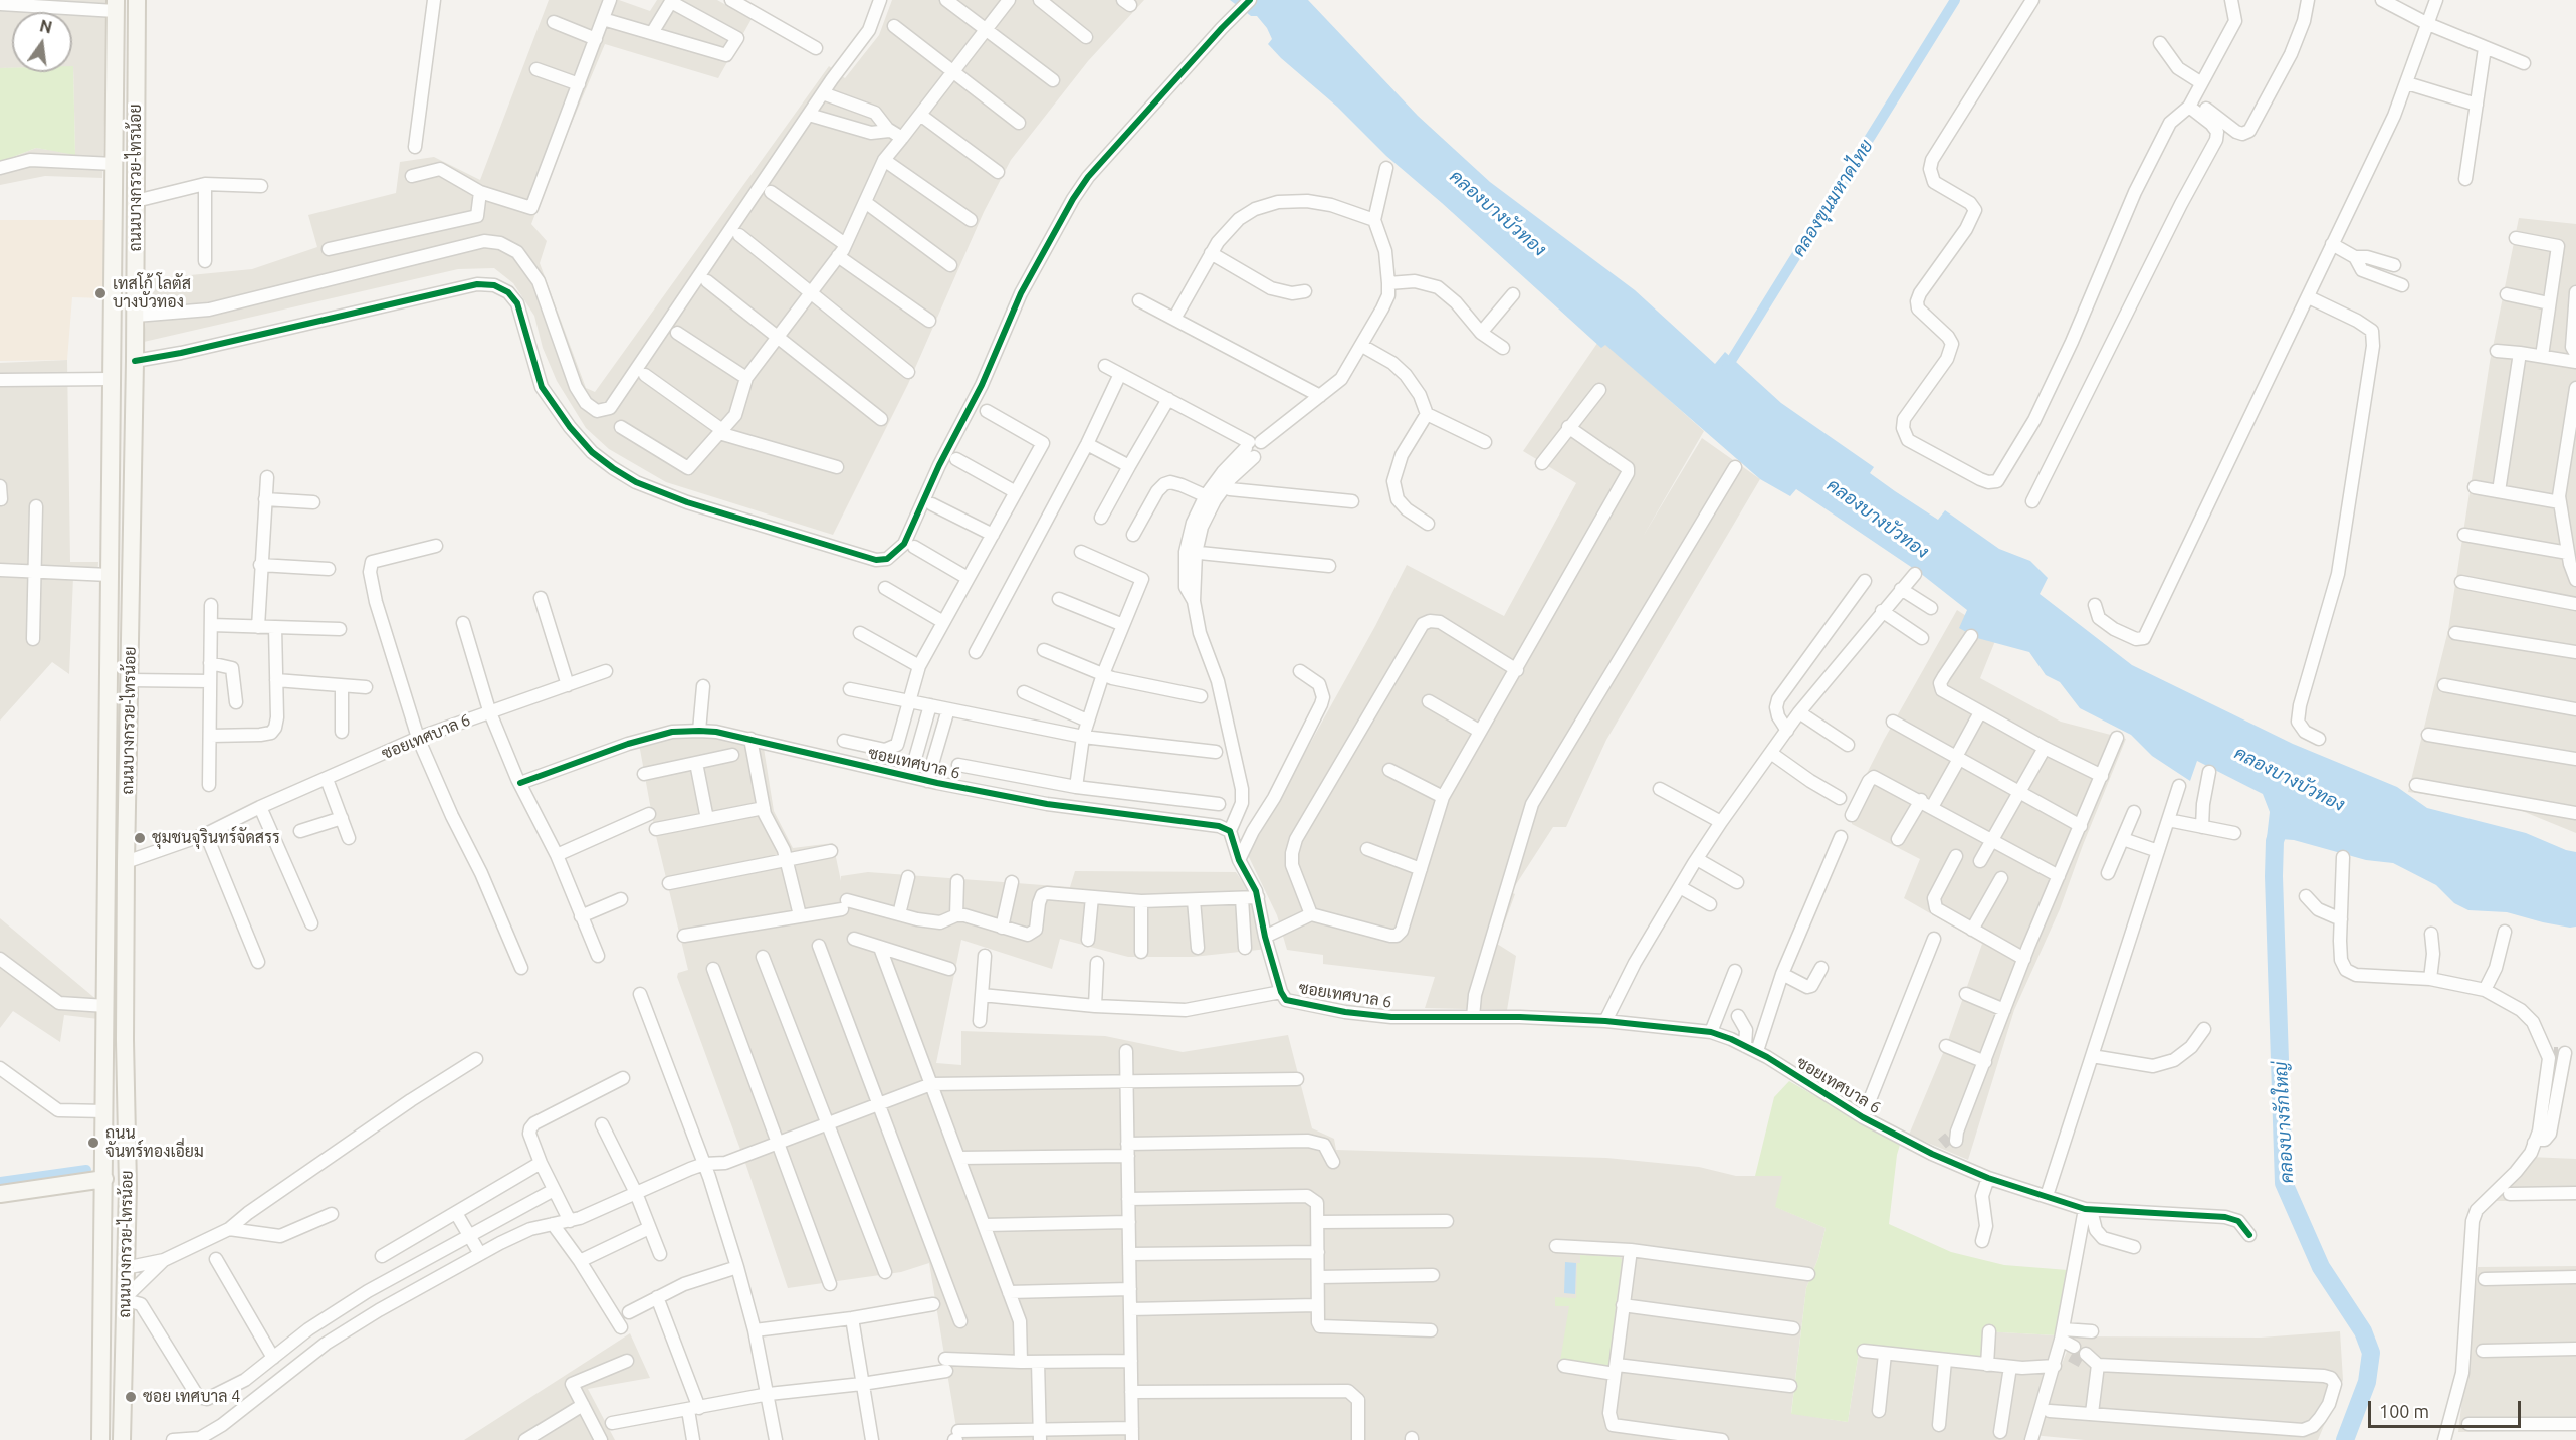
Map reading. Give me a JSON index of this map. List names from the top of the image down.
{
  "streets": {
    "main road": ["ถนนบางกรวย-ไทรน้อย"],
    "street": ["ซอยเทศบาล 6"]
  },
  "crossings": [
    ["ถนนบางกรวย-ไทรน้อย", "ซอยเทศบาล 6"]
  ],
  "water": ["คลองขุนมหาดไทย", "คลองบางบัวทอง", "คลองบางรักใหญ่"],
  "places": [
    "เทสโก้ โลตัส บางบัวทอง",
    "ชุมชนจุรินทร์จัดสรร",
    "ถนน จันทร์ทองเอี่ยม",
    "ซอย เทศบาล 4"
  ],
  "scale_bar": "100 m",
  "north": "top"
}
